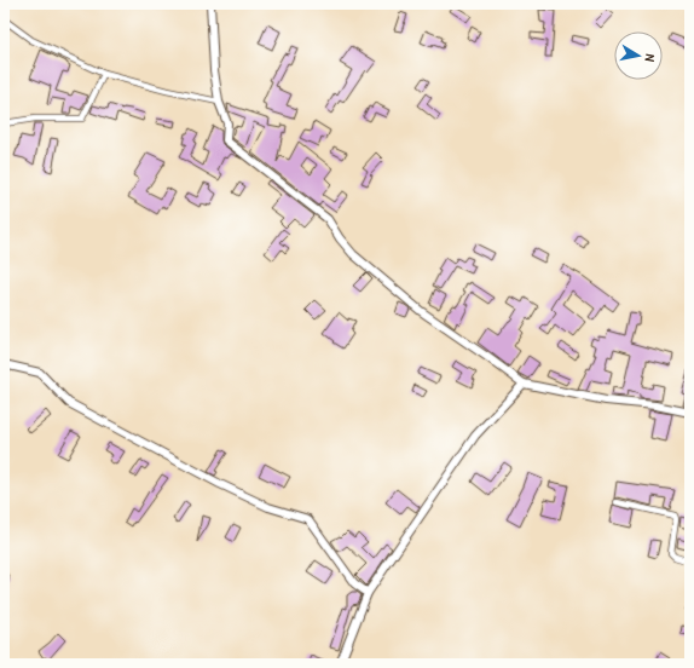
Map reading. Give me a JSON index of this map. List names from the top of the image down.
{
  "north": "right"
}
